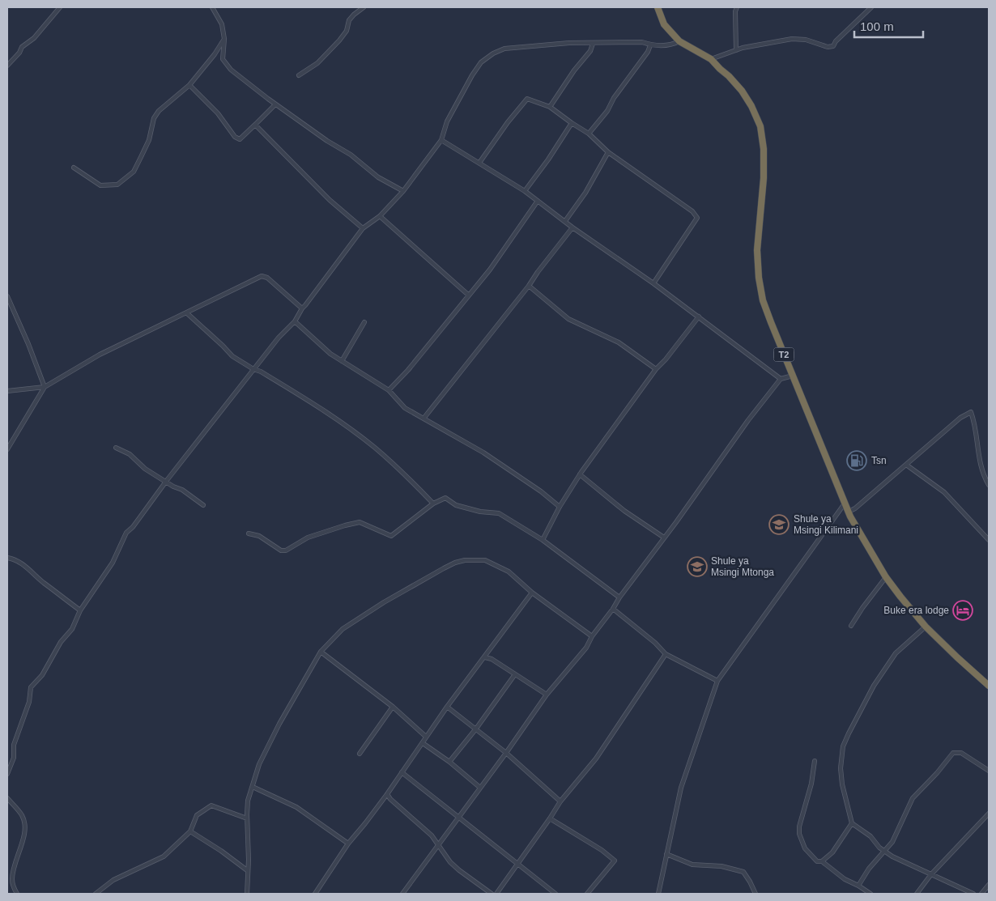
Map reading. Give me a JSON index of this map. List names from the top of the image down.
{
  "streets": {
    "highway": ["T2"]
  },
  "places": {
    "fuel station": ["Tsn"],
    "school or university": ["Shule ya Msingi Kilimani", "Shule ya Msingi Mtonga"],
    "hotel": ["Buke era lodge"]
  },
  "scale_bar": "100 m"
}
